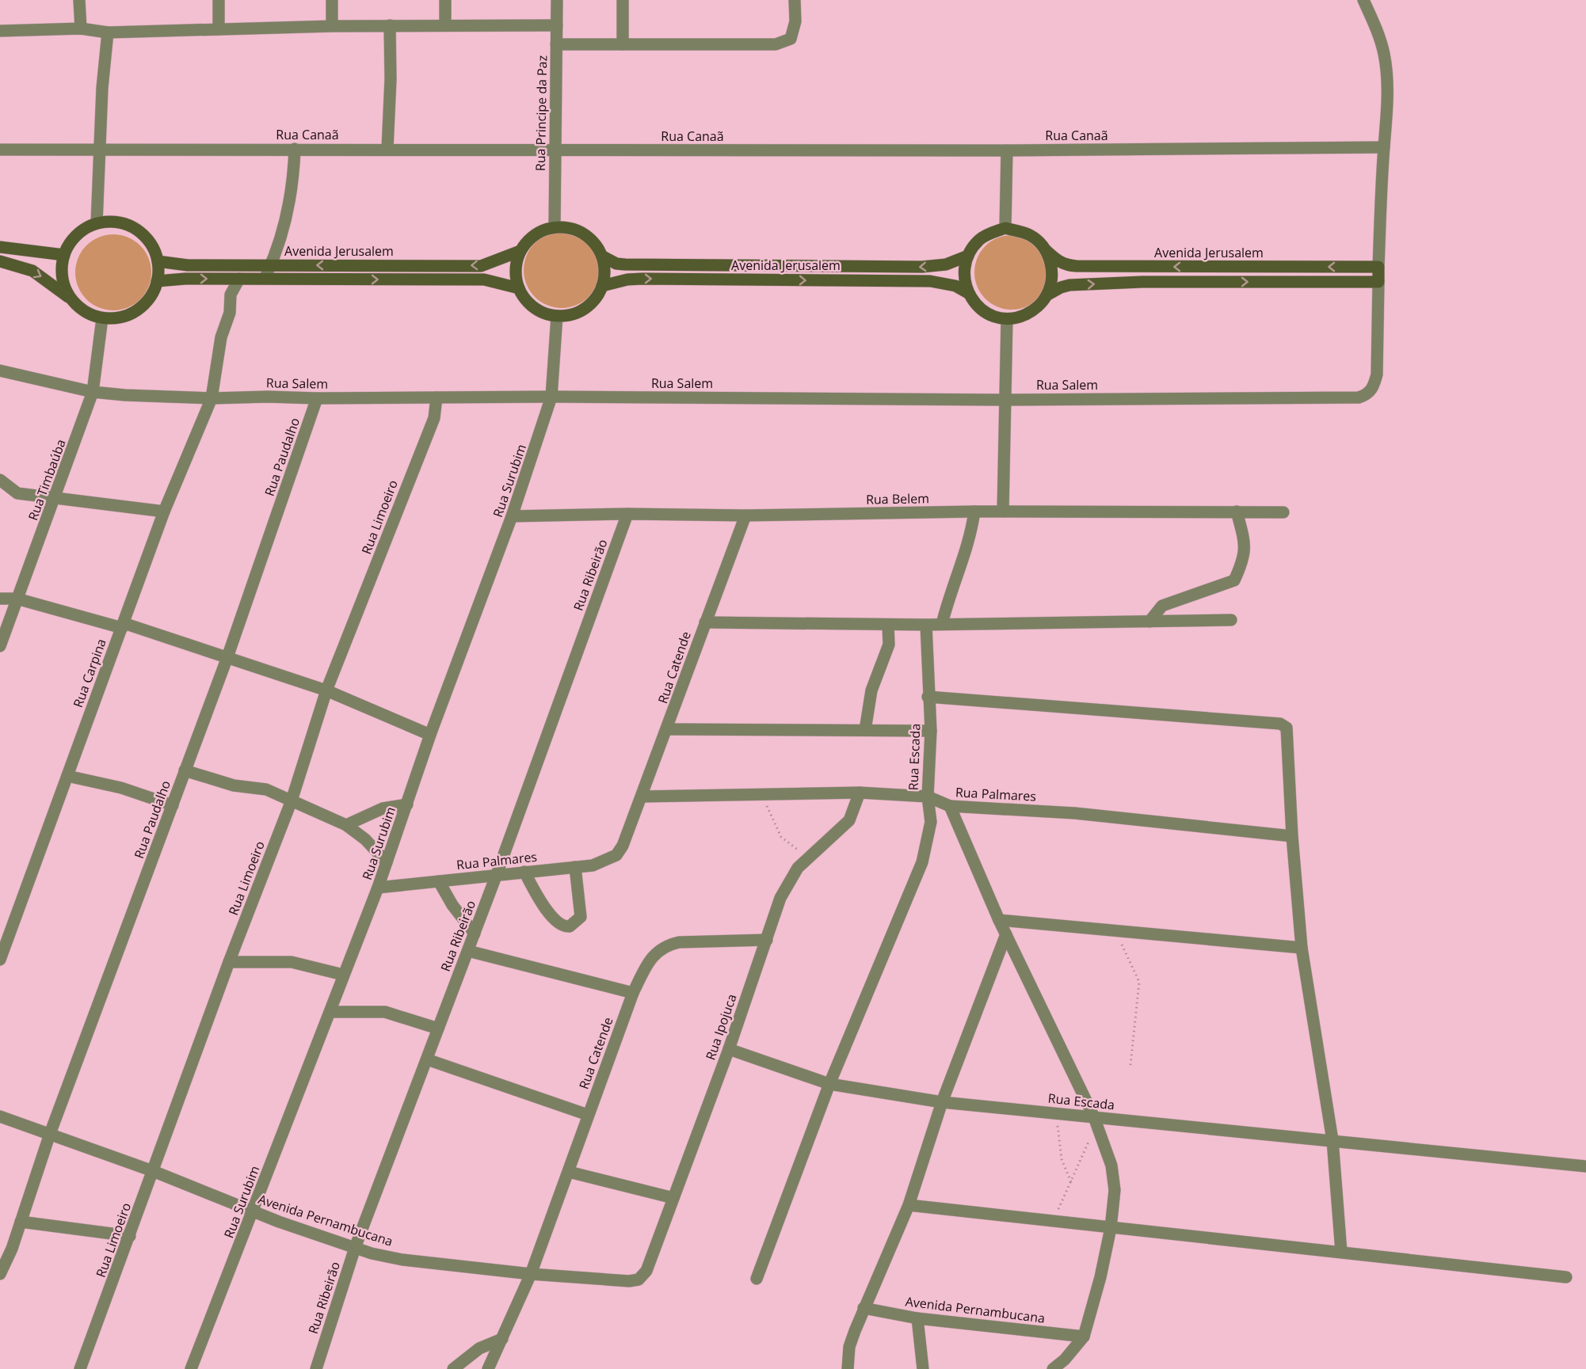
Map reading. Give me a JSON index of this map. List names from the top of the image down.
{
  "streets": {
    "street": [
      "Rua Principe da Paz",
      "Rua Canaã",
      "Avenida Jerusalem",
      "Rua Salem",
      "Rua Paudalho",
      "Rua Timbaúba",
      "Rua Surubim",
      "Rua Belem",
      "Rua Limoeiro",
      "Rua Ribeirão",
      "Rua Catende",
      "Rua Carpina",
      "Rua Escada",
      "Rua Palmares",
      "Rua Ipojuca",
      "Avenida Pernambucana"
    ]
  },
  "crossings": [
    ["Rua Principe da Paz", "Rua Canaã"],
    ["Rua Principe da Paz", "Avenida Jerusalem"],
    ["Rua Principe da Paz", "Rua Surubim"],
    ["Avenida Jerusalem", "Rua Timbaúba"],
    ["Avenida Jerusalem", "Rua Surubim"],
    ["Rua Salem", "Rua Paudalho"],
    ["Rua Salem", "Rua Timbaúba"],
    ["Rua Salem", "Rua Surubim"],
    ["Rua Salem", "Rua Limoeiro"],
    ["Rua Salem", "Rua Carpina"],
    ["Rua Paudalho", "Avenida Pernambucana"],
    ["Rua Surubim", "Rua Belem"],
    ["Rua Surubim", "Rua Palmares"],
    ["Rua Surubim", "Avenida Pernambucana"],
    ["Rua Belem", "Rua Ribeirão"],
    ["Rua Belem", "Rua Catende"],
    ["Rua Limoeiro", "Avenida Pernambucana"],
    ["Rua Ribeirão", "Rua Palmares"],
    ["Rua Ribeirão", "Avenida Pernambucana"],
    ["Rua Catende", "Rua Palmares"],
    ["Rua Catende", "Rua Ipojuca"],
    ["Rua Catende", "Avenida Pernambucana"],
    ["Rua Escada", "Rua Palmares"],
    ["Rua Escada", "Rua Ipojuca"],
    ["Rua Palmares", "Rua Ipojuca"],
    ["Rua Ipojuca", "Avenida Pernambucana"]
  ]
}
